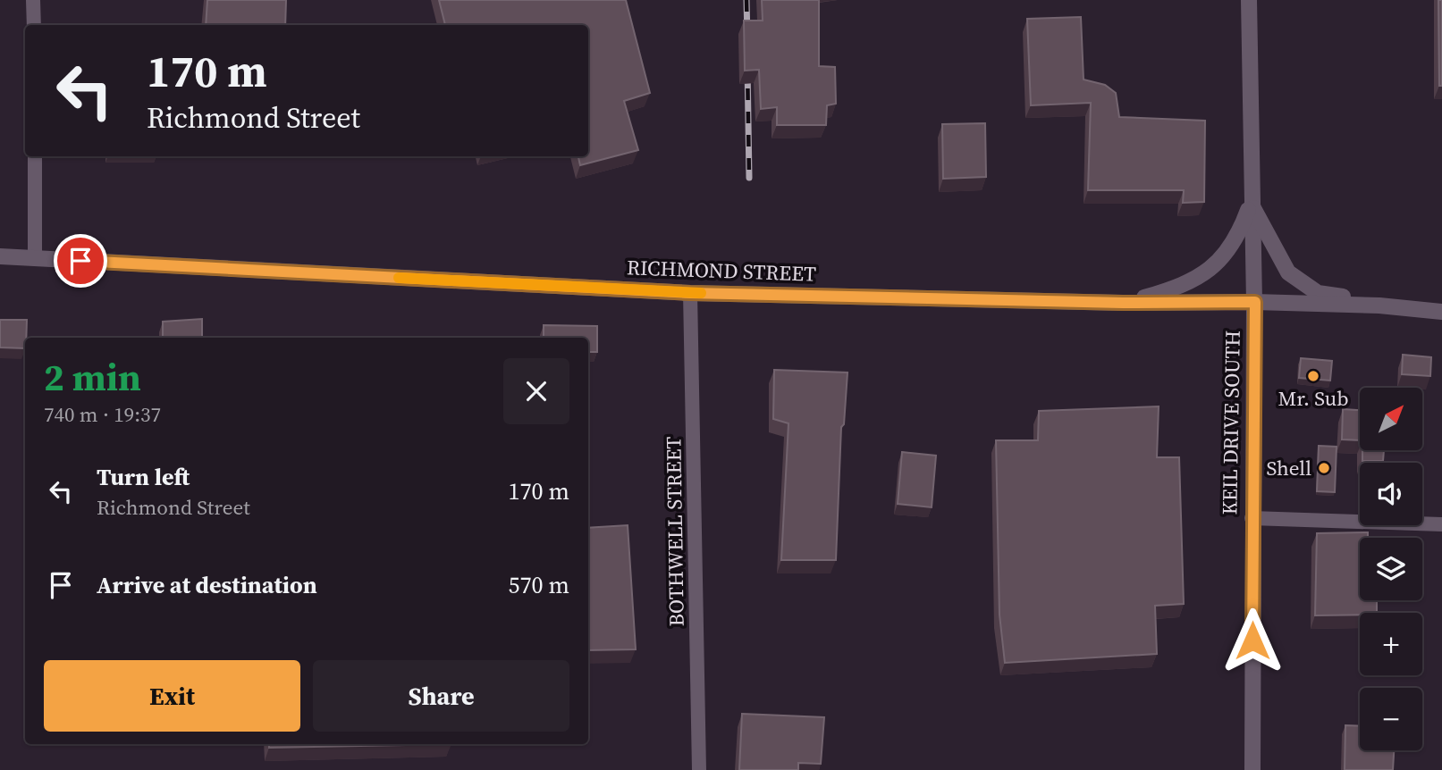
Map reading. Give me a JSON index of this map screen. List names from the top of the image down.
{
  "streets": {
    "main road": ["RICHMOND STREET", "KEIL DRIVE SOUTH"],
    "street": ["BOTHWELL STREET"]
  },
  "crossings": [
    ["RICHMOND STREET", "KEIL DRIVE SOUTH"],
    ["RICHMOND STREET", "BOTHWELL STREET"]
  ],
  "places": ["Mr. Sub", "Shell"],
  "north": "top right",
  "page": {
    "turn": ["170 m", "Richmond Street"],
    "heading": ["2 min", "740 m · 19:37"],
    "map_buttons": ["+", "−"],
    "list": [
      {
        "name": "Turn left",
        "note": "Richmond Street",
        "value": "170 m"
      },
      {
        "name": "Arrive at destination",
        "value": "570 m"
      }
    ],
    "buttons": ["Exit", "Share"]
  }
}
